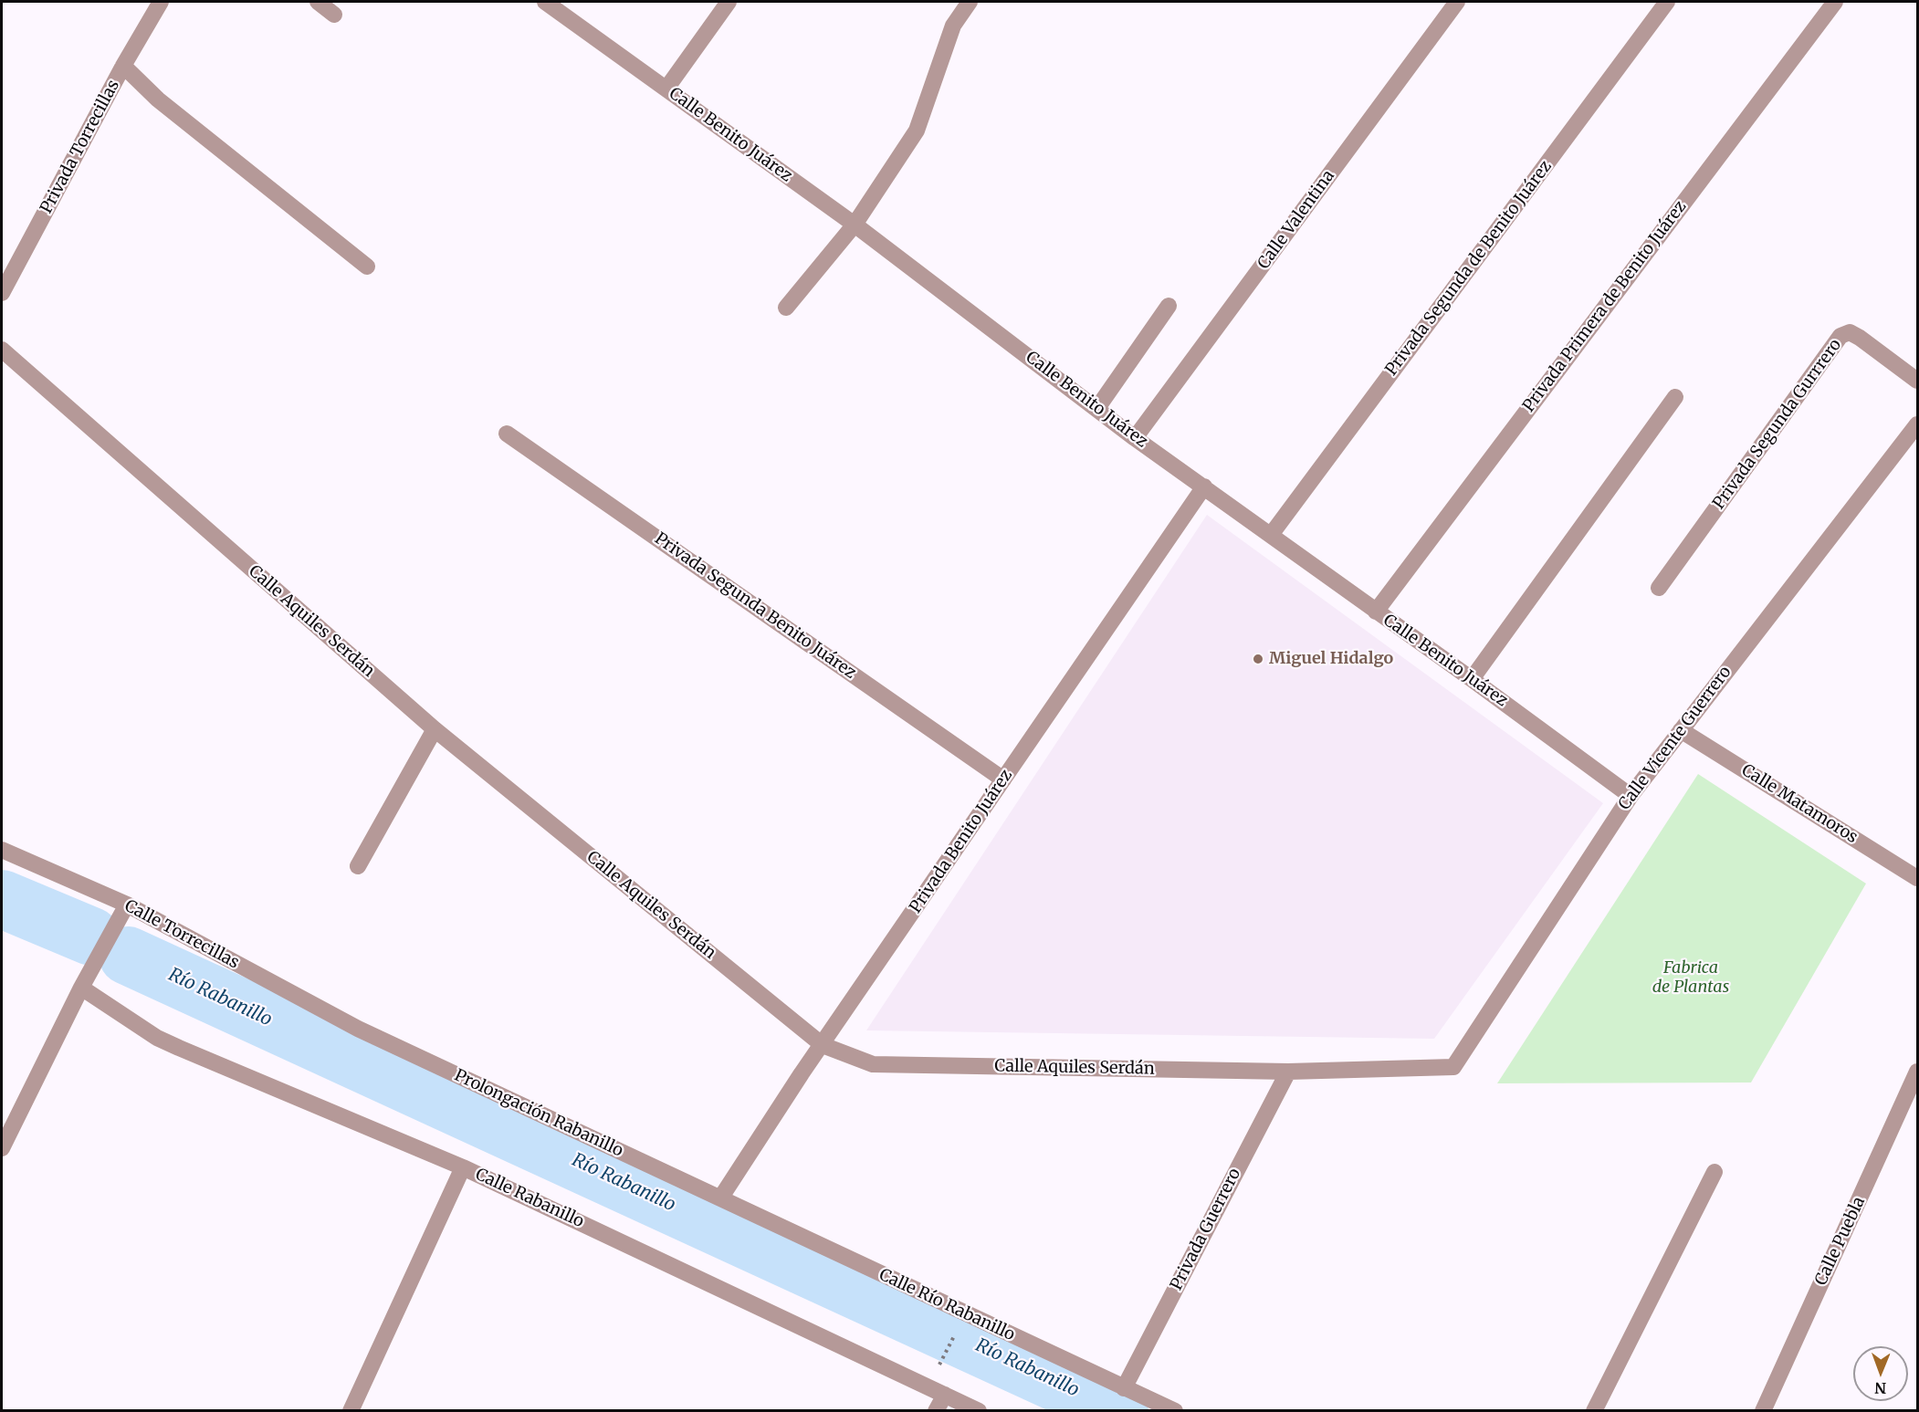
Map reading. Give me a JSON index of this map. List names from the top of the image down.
{
  "streets": {
    "street": [
      "Calle Benito Juárez",
      "Privada Torrecillas",
      "Calle Valentina",
      "Privada Segunda de Benito Juárez",
      "Privada Primera de Benito Juárez",
      "Privada Segunda Gurrrero",
      "Privada Segunda Benito Juárez",
      "Calle Aquiles Serdán",
      "Calle Vicente Guerrero",
      "Calle Matamoros",
      "Privada Benito Juárez",
      "Calle Torrecillas",
      "Prolongación Rabanillo",
      "Calle Rabanillo",
      "Privada Guerrero",
      "Calle Puebla",
      "Calle Río Rabanillo"
    ]
  },
  "crossings": [
    ["Calle Benito Juárez", "Calle Valentina"],
    ["Calle Benito Juárez", "Privada Segunda de Benito Juárez"],
    ["Calle Benito Juárez", "Privada Primera de Benito Juárez"],
    ["Calle Benito Juárez", "Calle Vicente Guerrero"],
    ["Calle Benito Juárez", "Privada Benito Juárez"],
    ["Privada Segunda Benito Juárez", "Privada Benito Juárez"],
    ["Calle Aquiles Serdán", "Calle Vicente Guerrero"],
    ["Calle Aquiles Serdán", "Privada Benito Juárez"],
    ["Calle Aquiles Serdán", "Privada Guerrero"],
    ["Calle Vicente Guerrero", "Calle Matamoros"],
    ["Privada Benito Juárez", "Prolongación Rabanillo"],
    ["Privada Benito Juárez", "Calle Río Rabanillo"],
    ["Calle Torrecillas", "Prolongación Rabanillo"],
    ["Prolongación Rabanillo", "Calle Río Rabanillo"],
    ["Privada Guerrero", "Calle Río Rabanillo"]
  ],
  "water": ["Río Rabanillo"],
  "parks": ["Fabrica de Plantas"],
  "places": ["Miguel Hidalgo"],
  "north": "bottom"
}
